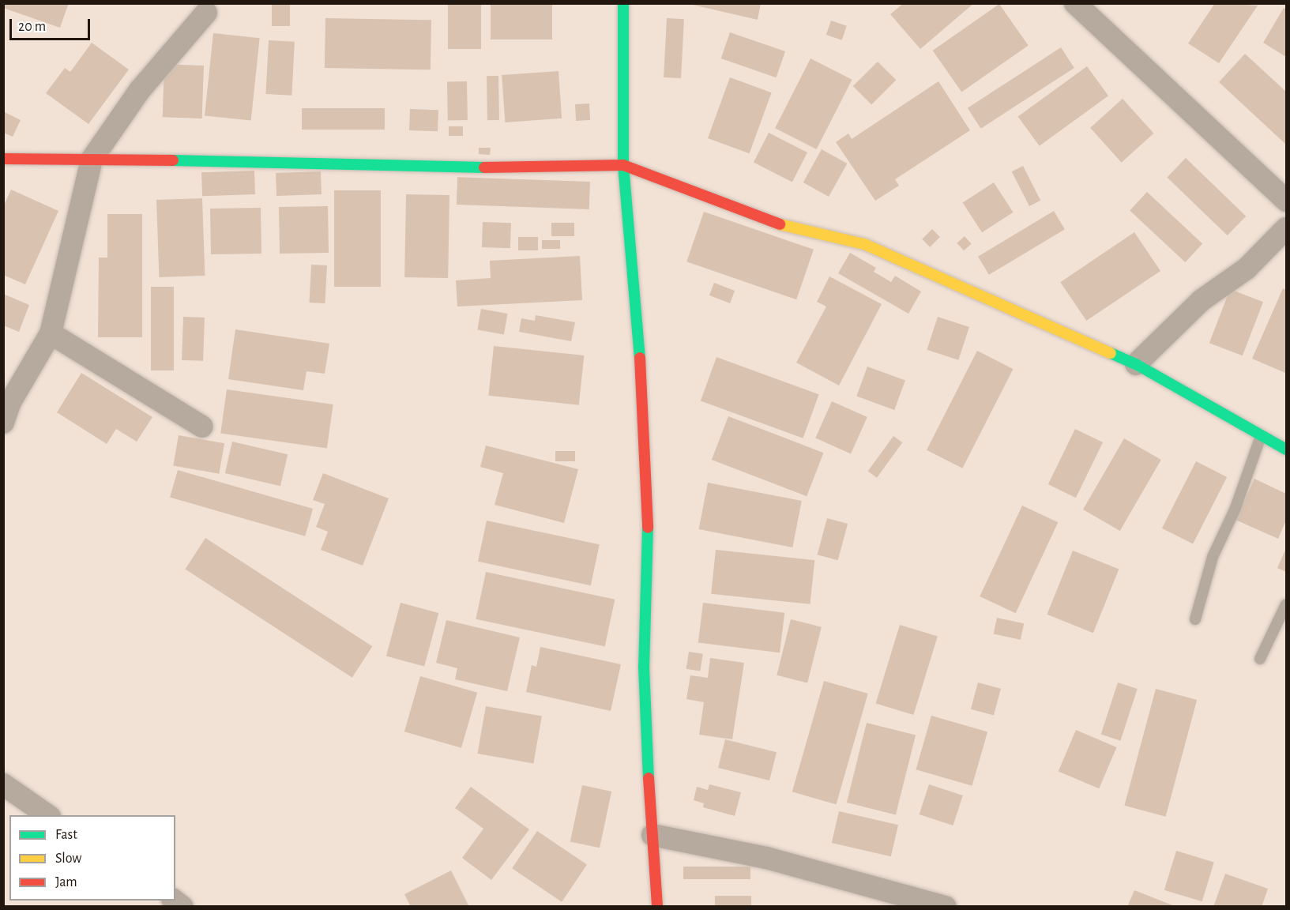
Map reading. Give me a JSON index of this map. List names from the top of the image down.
{
  "legend": ["Fast", "Slow", "Jam"],
  "scale_bar": "20 m"
}
